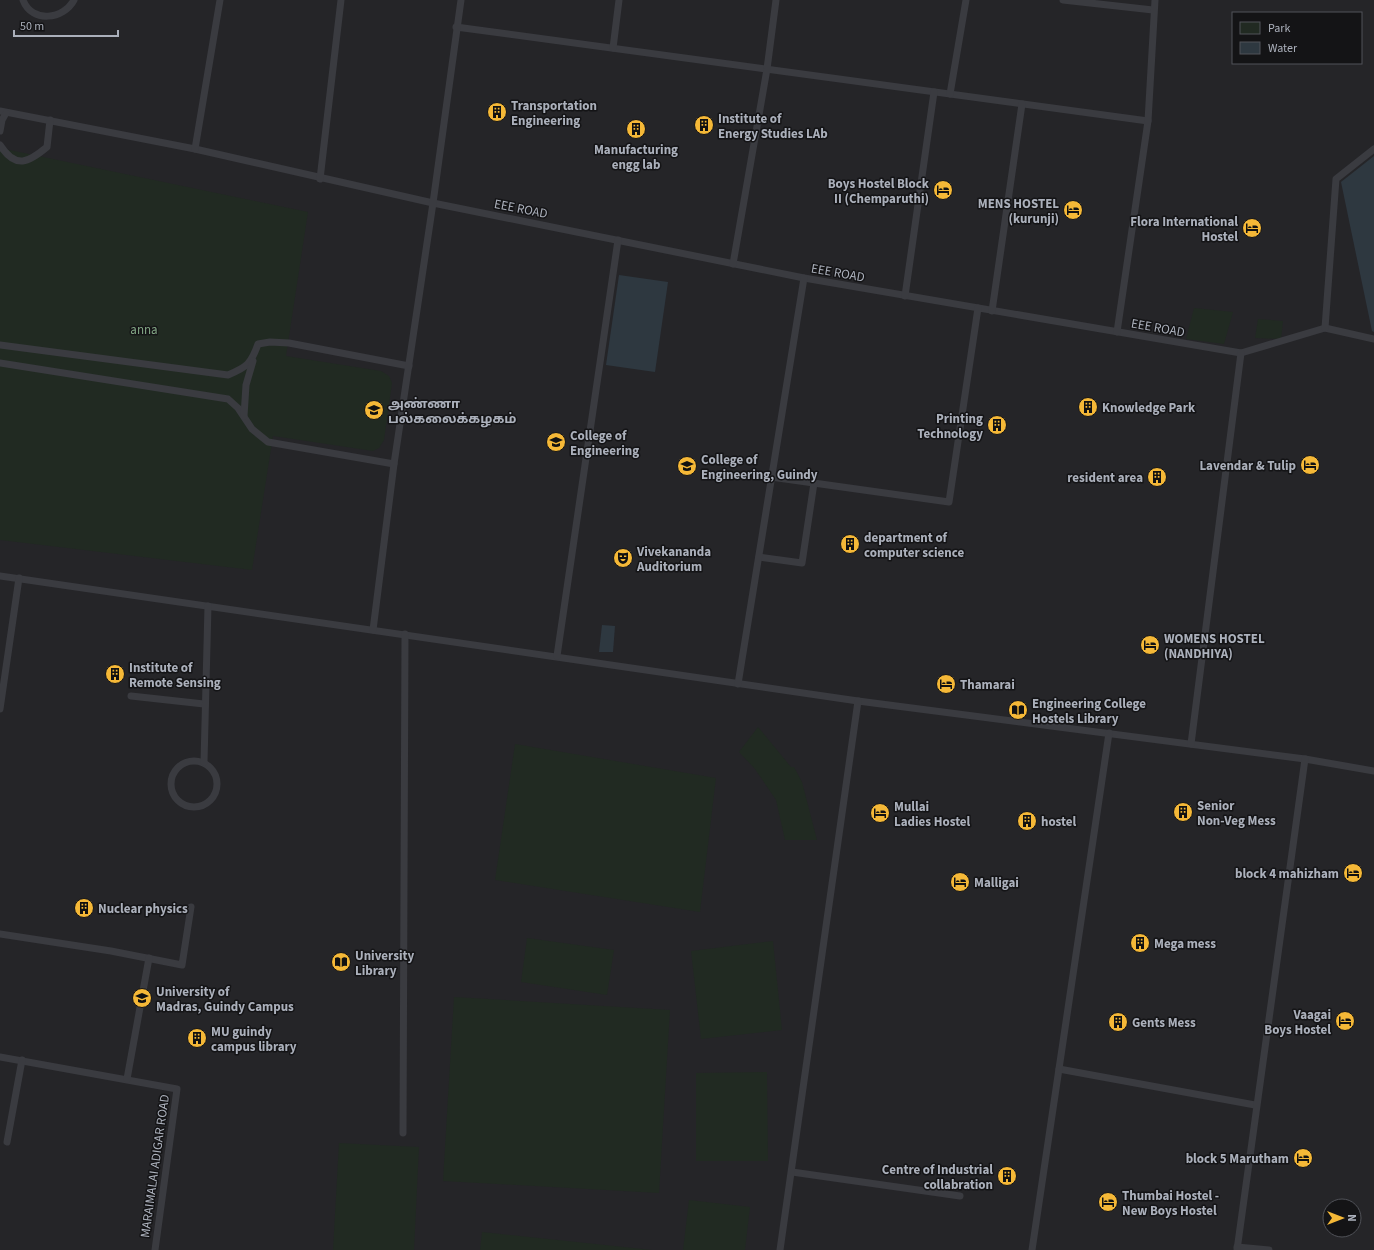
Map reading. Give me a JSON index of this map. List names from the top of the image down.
{
  "streets": {
    "lane": ["EEE ROAD", "MARAIMALAI ADIGAR ROAD"]
  },
  "parks": ["anna"],
  "places": {
    "building": [
      "Transportation Engineering",
      "Institute of Energy Studies LAb",
      "Manufacturing engg lab",
      "Knowledge Park",
      "Printing Technology",
      "resident area",
      "department of computer science",
      "Institute of Remote Sensing",
      "Senior Non-Veg Mess",
      "hostel",
      "Nuclear physics",
      "Mega mess",
      "Gents Mess",
      "MU guindy campus library",
      "Centre of Industrial collabration"
    ],
    "hotel": [
      "Boys Hostel Block II (Chemparuthi)",
      "MENS HOSTEL (kurunji)",
      "Flora International Hostel",
      "Lavendar & Tulip",
      "WOMENS HOSTEL (NANDHIYA)",
      "Thamarai",
      "Mullai Ladies Hostel",
      "block 4 mahizham",
      "Malligai",
      "Vaagai Boys Hostel",
      "block 5 Marutham",
      "Thumbai Hostel - New Boys Hostel"
    ],
    "school or university": [
      "அண்ணா பல்கலைக்கழகம்",
      "College of Engineering",
      "College of Engineering, Guindy",
      "University of Madras, Guindy Campus"
    ],
    "theatre": ["Vivekananda Auditorium"],
    "library": ["Engineering College Hostels Library", "University Library"]
  },
  "legend": ["Park", "Water"],
  "scale_bar": "50 m",
  "north": "right"
}
